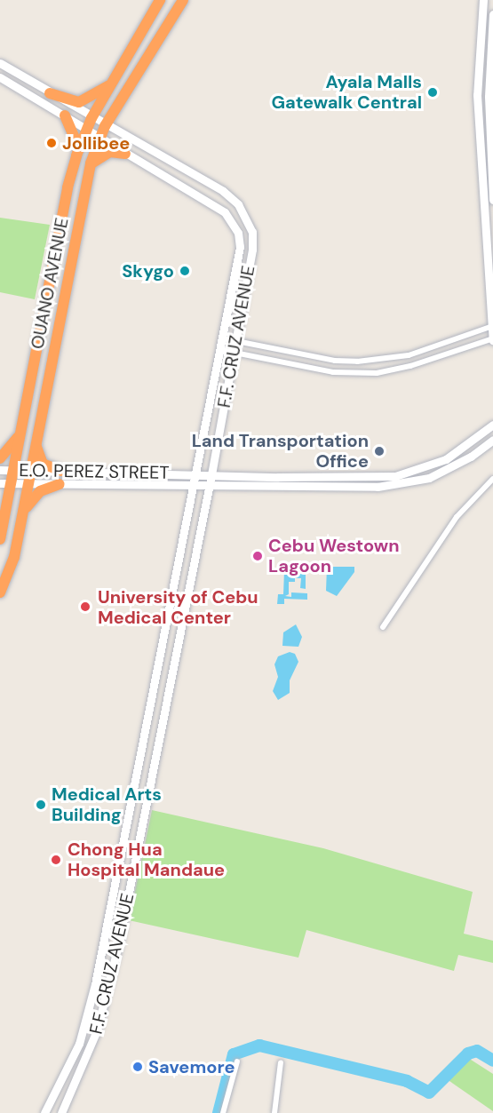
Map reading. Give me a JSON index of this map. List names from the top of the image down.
{
  "streets": {
    "highway": ["OUANO AVENUE"],
    "street": ["F.F. CRUZ AVENUE", "E.O. PEREZ STREET"]
  },
  "crossings": [
    ["OUANO AVENUE", "F.F. CRUZ AVENUE"],
    ["OUANO AVENUE", "E.O. PEREZ STREET"],
    ["F.F. CRUZ AVENUE", "E.O. PEREZ STREET"]
  ],
  "places": [
    "Ayala Malls Gatewalk Central",
    "Jollibee",
    "Skygo",
    "Land Transportation Office",
    "Cebu Westown Lagoon",
    "University of Cebu Medical Center",
    "Medical Arts Building",
    "Chong Hua Hospital Mandaue",
    "Savemore"
  ]
}
